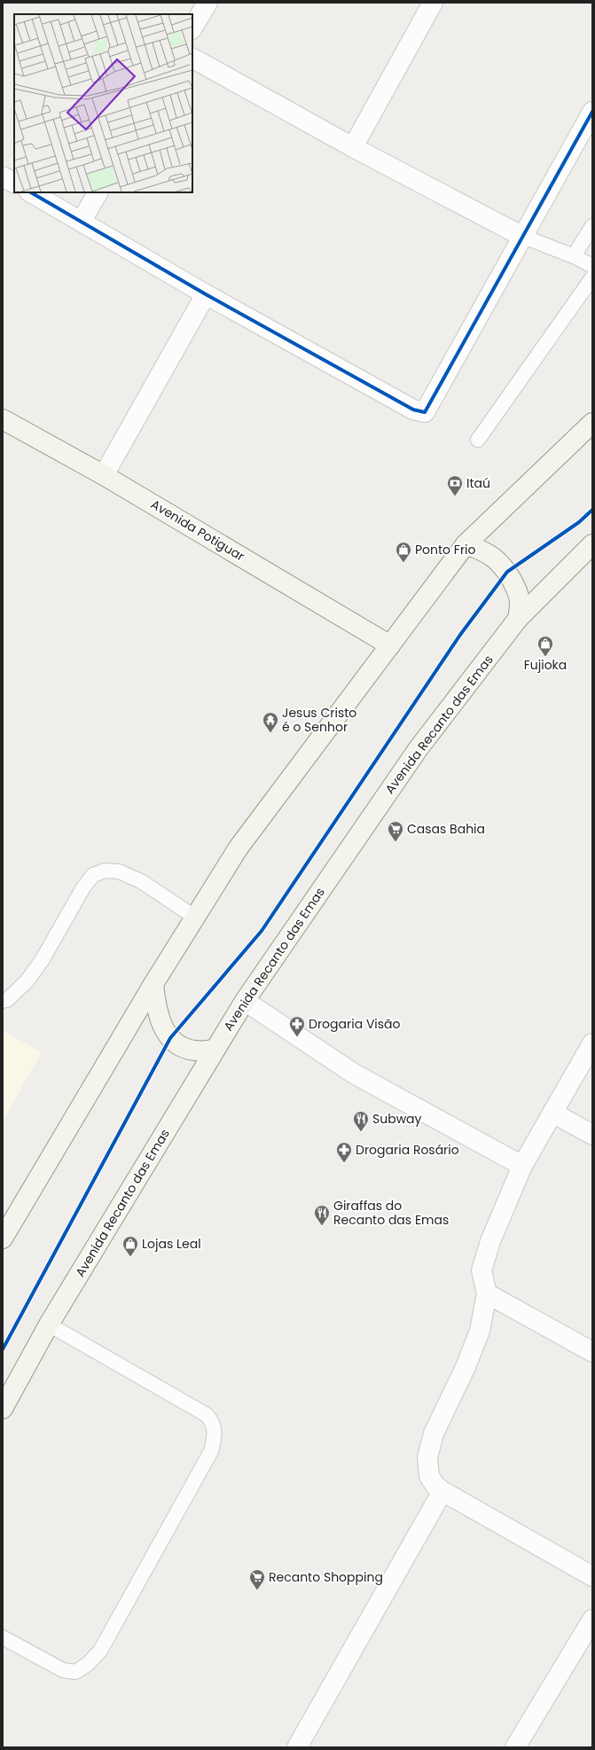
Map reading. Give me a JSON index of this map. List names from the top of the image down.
{
  "streets": {
    "main road": ["Avenida Potiguar", "Avenida Recanto das Emas"]
  },
  "places": {
    "bank": ["Itaú"],
    "shop": ["Ponto Frio", "Fujioka", "Lojas Leal"],
    "temple": ["Jesus Cristo é o Senhor"],
    "supermarket": ["Casas Bahia", "Recanto Shopping"],
    "pharmacy": ["Drogaria Visão", "Drogaria Rosário"],
    "restaurant": ["Subway", "Giraffas do Recanto das Emas"]
  }
}
